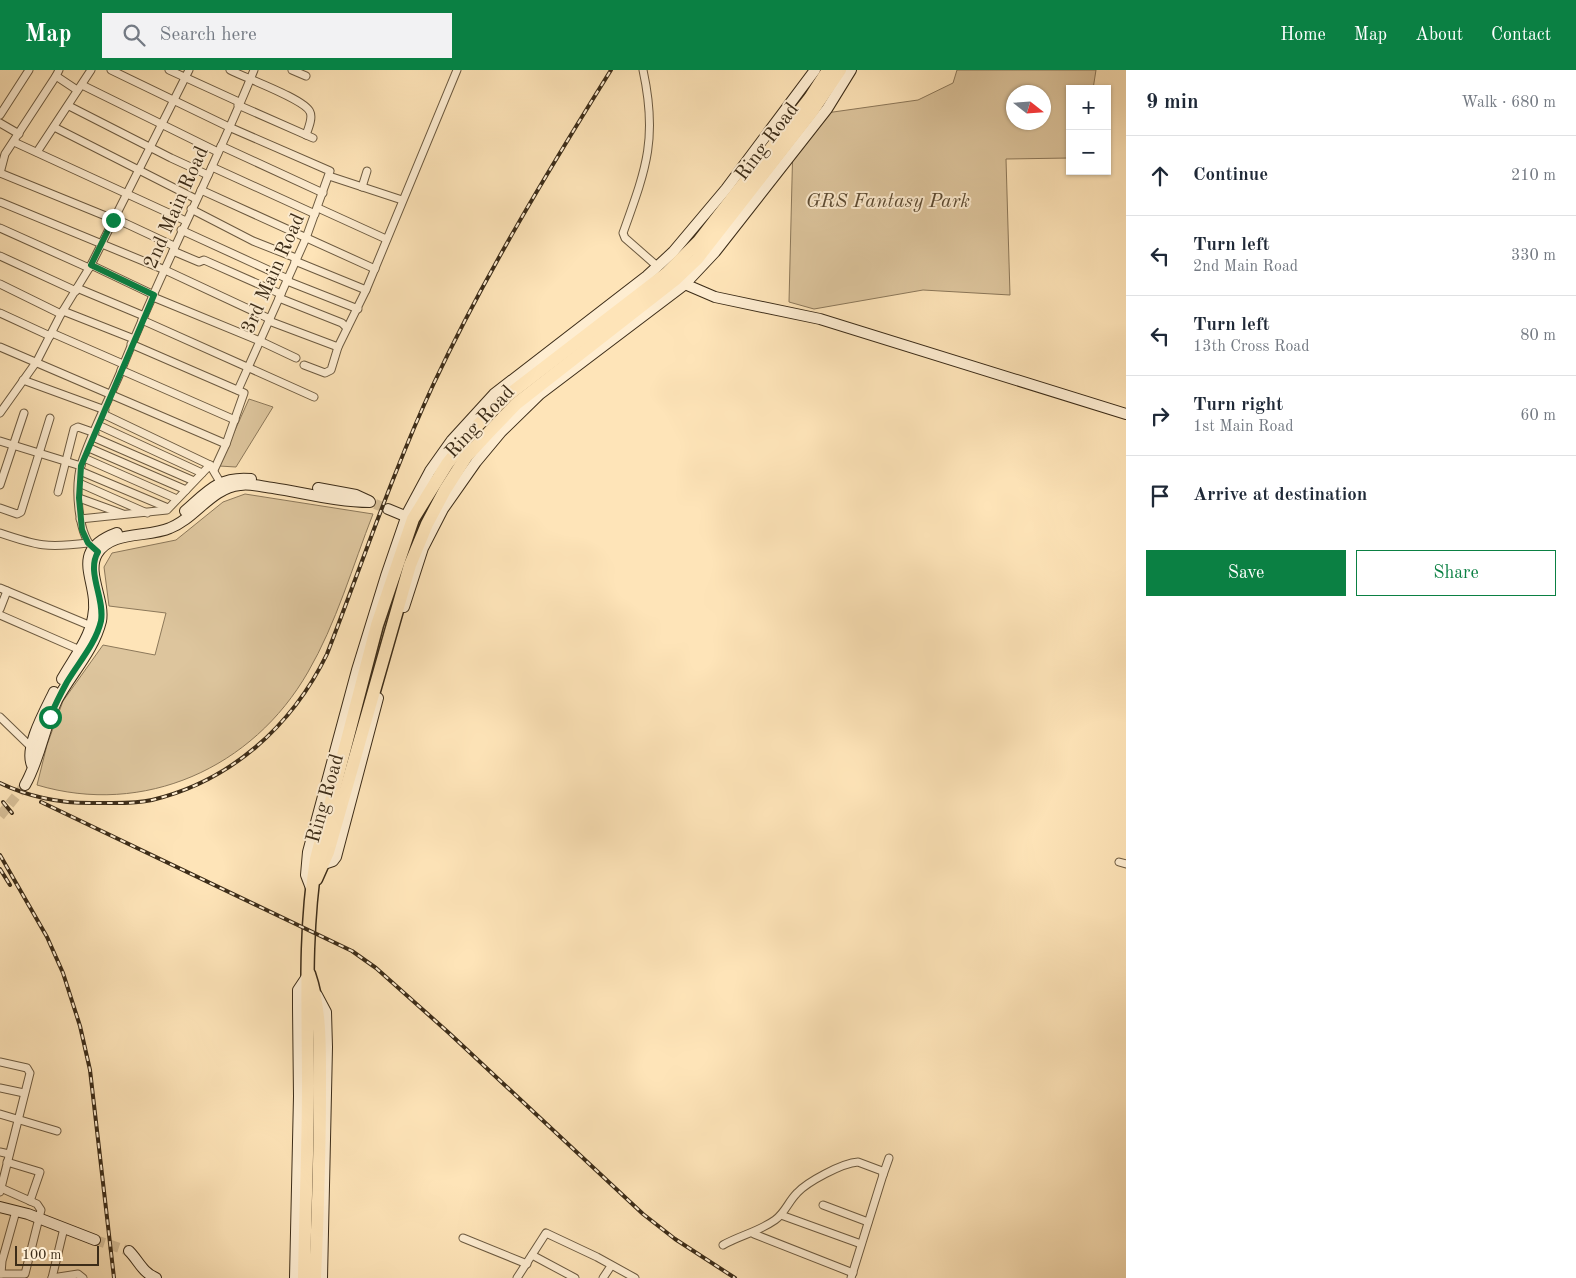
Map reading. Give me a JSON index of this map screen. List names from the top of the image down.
{
  "streets": {
    "highway": ["Ring Road"],
    "street": ["2nd Main Road", "3rd Main Road"]
  },
  "parks": ["GRS Fantasy Park"],
  "scale_bar": "100 m",
  "north": "right",
  "page": {
    "header": "Map",
    "search": "Search here",
    "nav": [
      "Home",
      "Map",
      "About",
      "Contact"
    ],
    "heading": ["9 min", "Walk · 680 m"],
    "map_buttons": ["+", "−"],
    "list": [
      ["Continue", "210 m"],
      ["Turn left", "2nd Main Road", "330 m"],
      ["Turn left", "13th Cross Road", "80 m"],
      ["Turn right", "1st Main Road", "60 m"],
      "Arrive at destination"
    ],
    "buttons": ["Save", "Share"],
    "scale": "100 m"
  }
}
